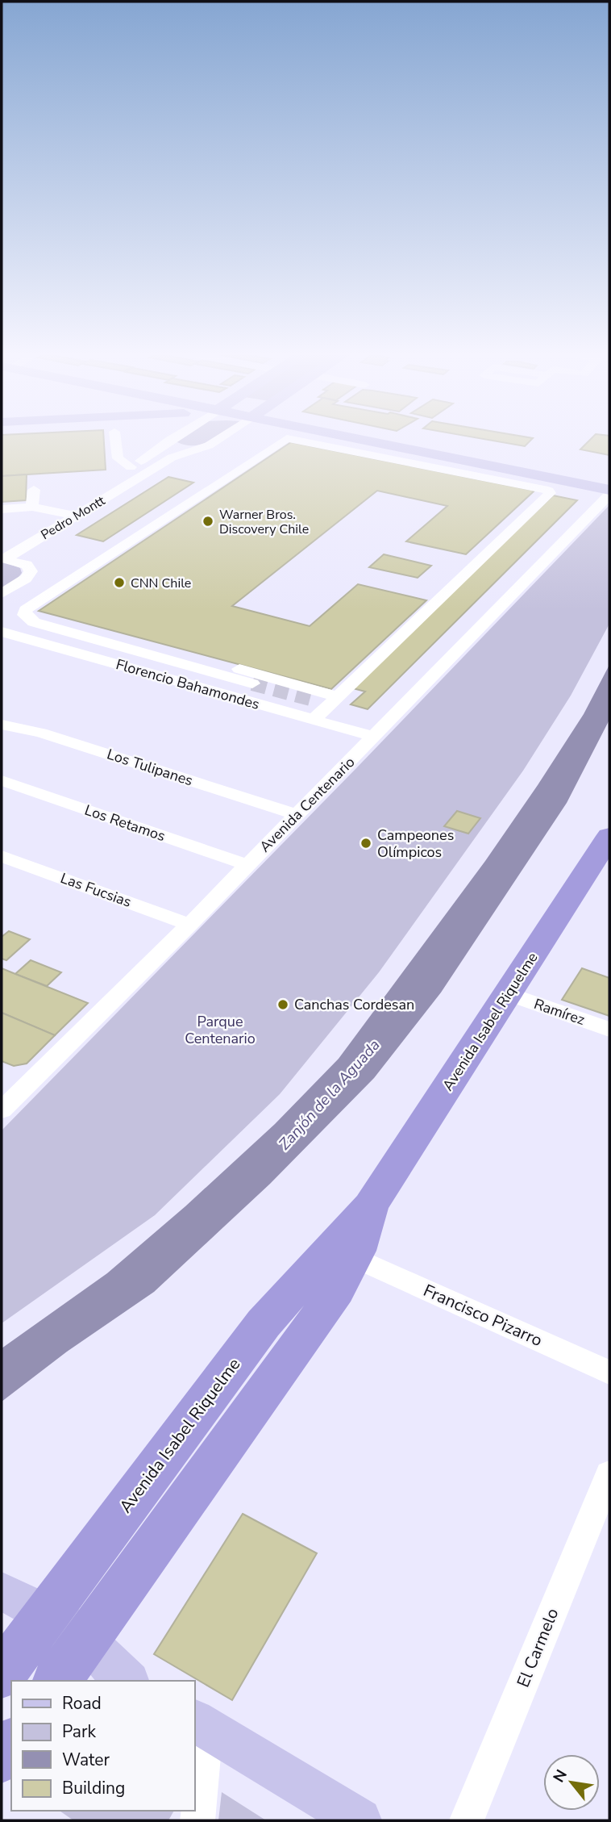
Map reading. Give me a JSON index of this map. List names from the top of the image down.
{
  "streets": {
    "highway": ["Avenida Isabel Riquelme"],
    "street": [
      "Pedro Montt",
      "Florencio Bahamondes",
      "Los Tulipanes",
      "Avenida Centenario",
      "Los Retamos",
      "Las Fucsias",
      "Ramírez",
      "Francisco Pizarro",
      "El Carmelo"
    ]
  },
  "crossings": [
    ["Florencio Bahamondes", "Avenida Centenario"],
    ["Los Tulipanes", "Avenida Centenario"],
    ["Avenida Centenario", "Los Retamos"],
    ["Avenida Centenario", "Las Fucsias"],
    ["Ramírez", "Avenida Isabel Riquelme"],
    ["Avenida Isabel Riquelme", "Francisco Pizarro"]
  ],
  "water": ["Zanjón de la Aguada"],
  "parks": ["Parque Centenario"],
  "places": [
    "Warner Bros. Discovery Chile",
    "CNN Chile",
    "Campeones Olímpicos",
    "Canchas Cordesan"
  ],
  "legend": [
    "Road",
    "Park",
    "Water",
    "Building"
  ],
  "north": "top left"
}
